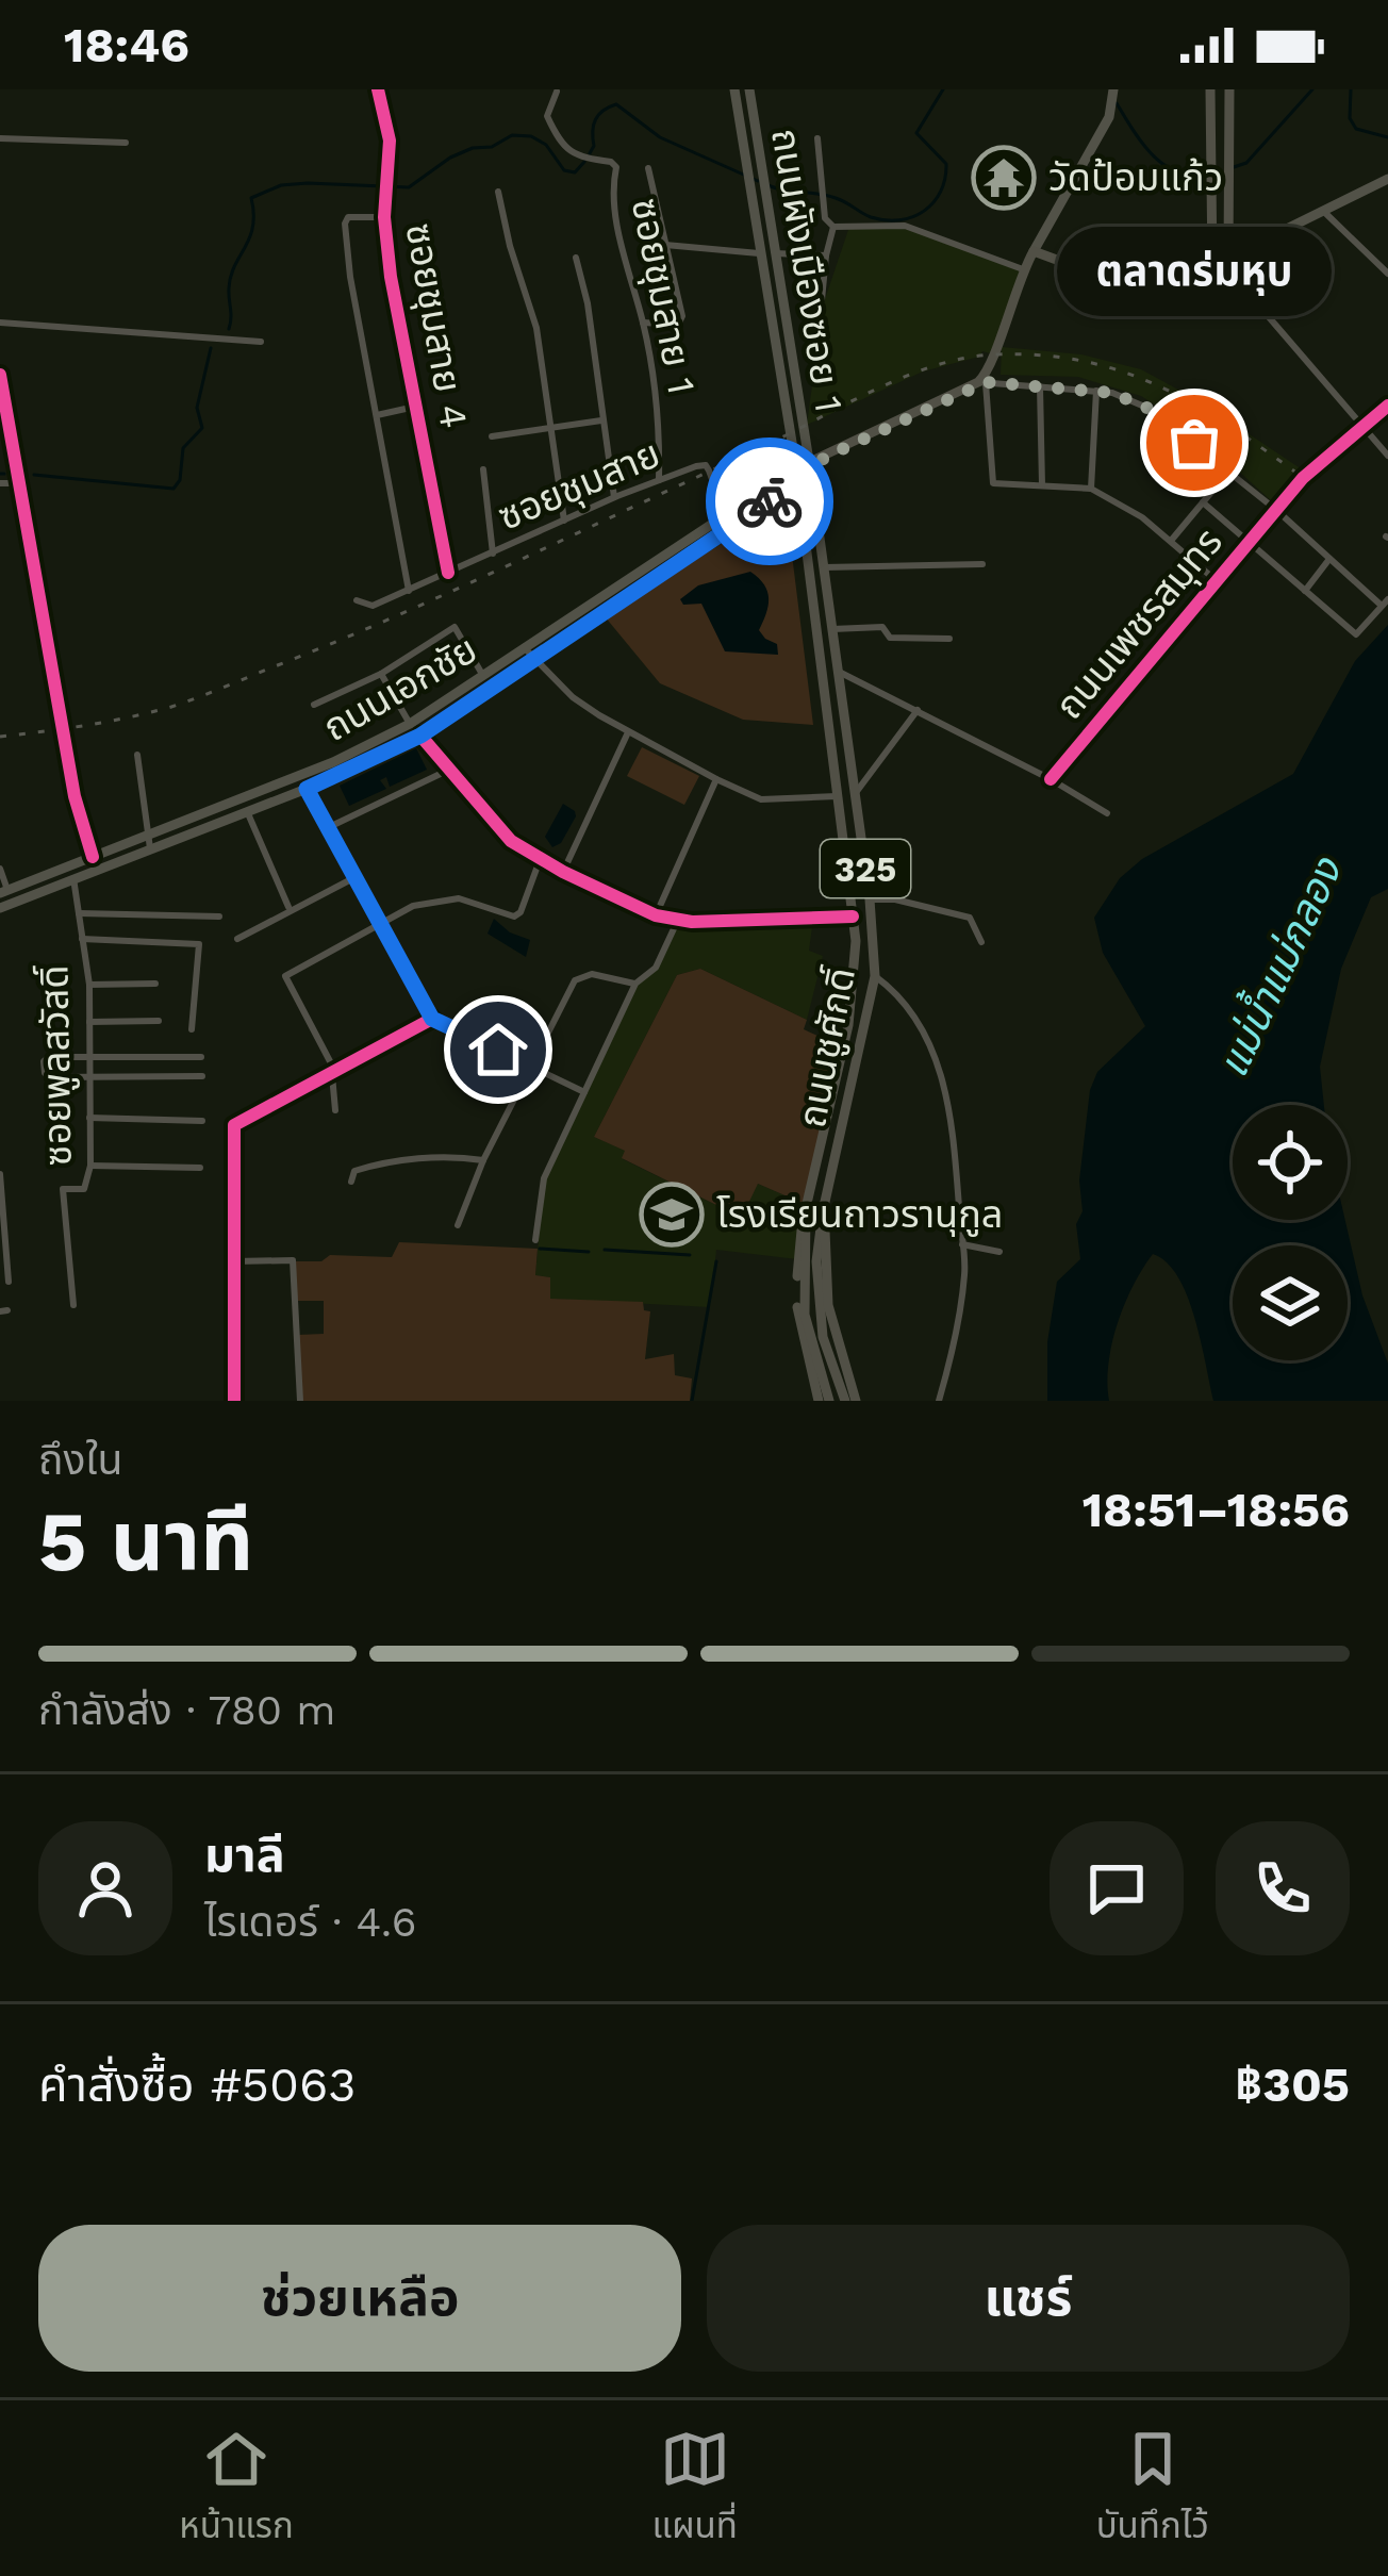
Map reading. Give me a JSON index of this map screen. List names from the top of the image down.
{
  "streets": {
    "main road": [
      "ถนนผังเมืองซอย 1",
      "ถนนเอกชัย",
      "325",
      "ถนนชูศักดิ์"
    ],
    "street": [
      "ซอยชุมสาย 1",
      "ซอยชุมสาย 4",
      "ซอยชุมสาย",
      "ถนนเพชรสมุทร",
      "ซอยพูลสวัสดิ์"
    ]
  },
  "crossings": [
    ["ถนนผังเมืองซอย 1", "ถนนเอกชัย"],
    ["ถนนผังเมืองซอย 1", "ถนนชูศักดิ์"],
    ["ซอยชุมสาย 1", "ซอยชุมสาย"],
    ["ซอยชุมสาย 4", "ซอยชุมสาย"],
    ["ซอยชุมสาย", "ถนนเอกชัย"],
    ["ถนนเอกชัย", "ถนนชูศักดิ์"],
    ["ถนนเอกชัย", "ซอยพูลสวัสดิ์"]
  ],
  "water": ["แม่น้ำแม่กลอง"],
  "places": {
    "temple": ["วัดป้อมแก้ว"],
    "other": ["ตลาดร่มหุบ"],
    "school or university": ["โรงเรียนถาวรานุกูล"]
  },
  "page": {
    "status": "18:46",
    "bubble": "ตลาดร่มหุบ",
    "heading": ["5 นาที", "ถึงใน", "18:51–18:56"],
    "panel": [
      "มาลี",
      "ไรเดอร์ · 4.6",
      "คำสั่งซื้อ #5063",
      "฿305"
    ],
    "bar": "กำลังส่ง · 780 m",
    "buttons": ["ช่วยเหลือ", "แชร์"],
    "tabs": ["หน้าแรก", "แผนที่", "บันทึกไว้"]
  }
}
